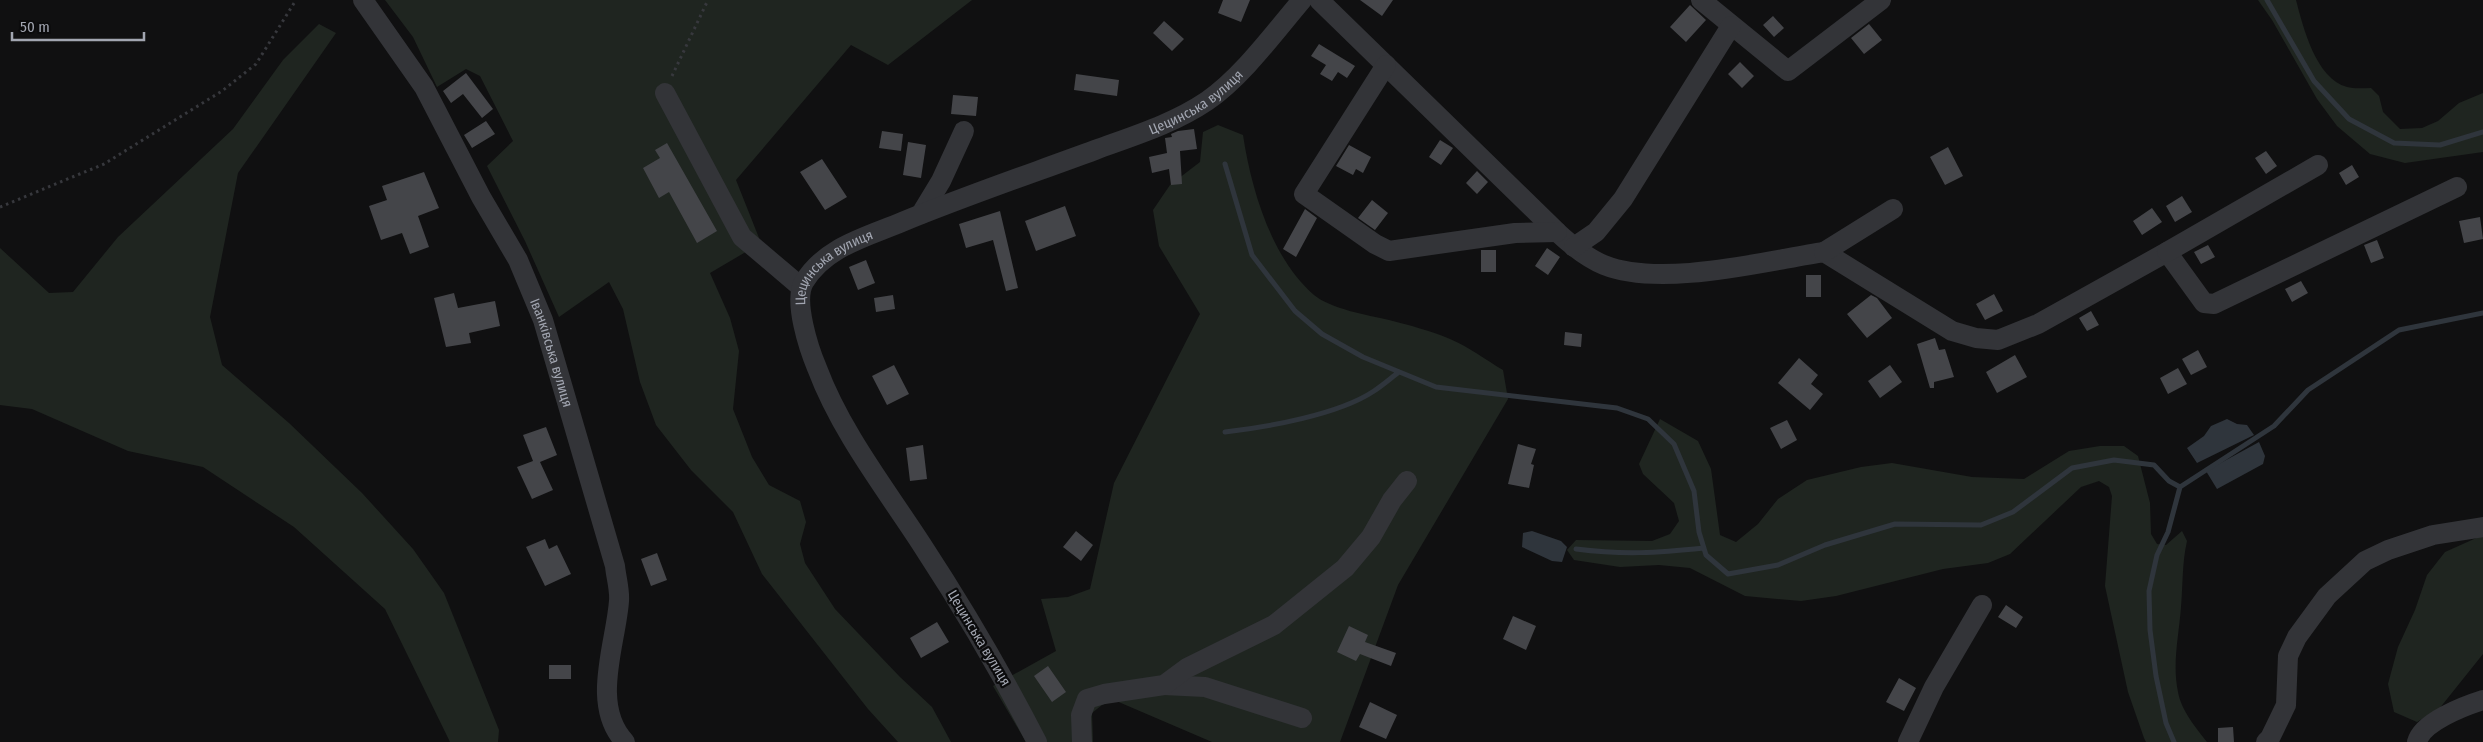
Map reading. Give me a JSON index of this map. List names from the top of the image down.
{
  "streets": {
    "street": ["Цецинська вулиця", "Іванківська вулиця"]
  },
  "scale_bar": "50 m"
}
